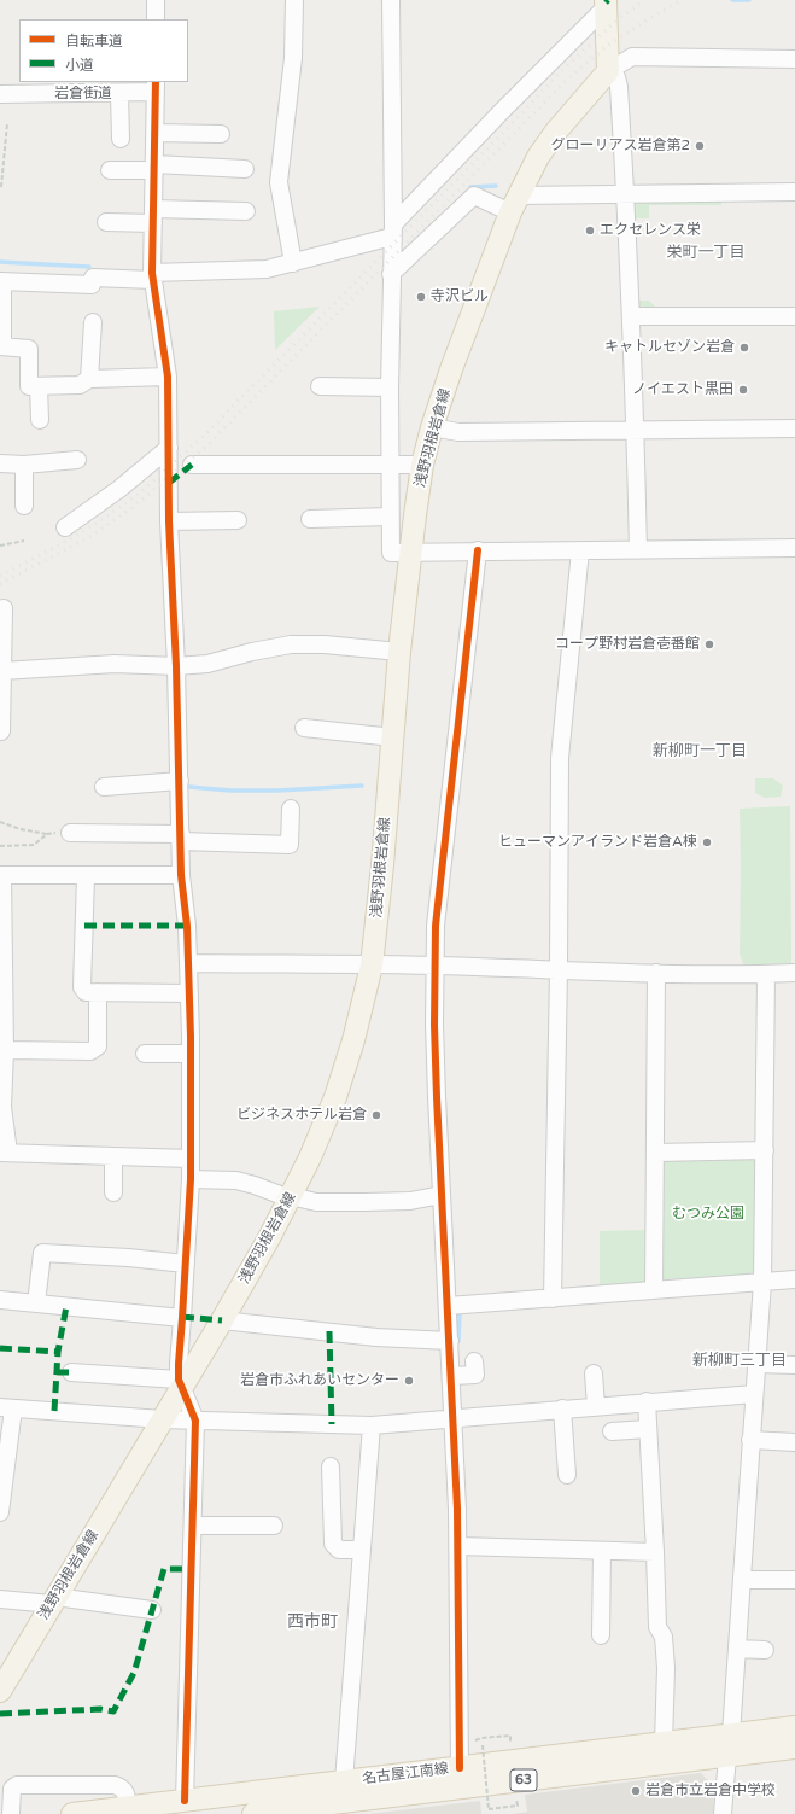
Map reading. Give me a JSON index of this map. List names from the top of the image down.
{
  "streets": {
    "main road": ["浅野羽根岩倉線", "名古屋江南線", "63"],
    "street": ["岩倉街道"]
  },
  "districts": [
    "栄町一丁目",
    "新柳町一丁目",
    "新柳町三丁目",
    "西市町"
  ],
  "parks": ["むつみ公園"],
  "places": [
    "グローリアス岩倉第2",
    "エクセレンス栄",
    "寺沢ビル",
    "キャトルセゾン岩倉",
    "ノイエスト黒田",
    "コープ野村岩倉壱番館",
    "ヒューマンアイランド岩倉A棟",
    "ビジネスホテル岩倉",
    "岩倉市ふれあいセンター",
    "岩倉市立岩倉中学校"
  ],
  "legend": ["自転車道", "小道"]
}
